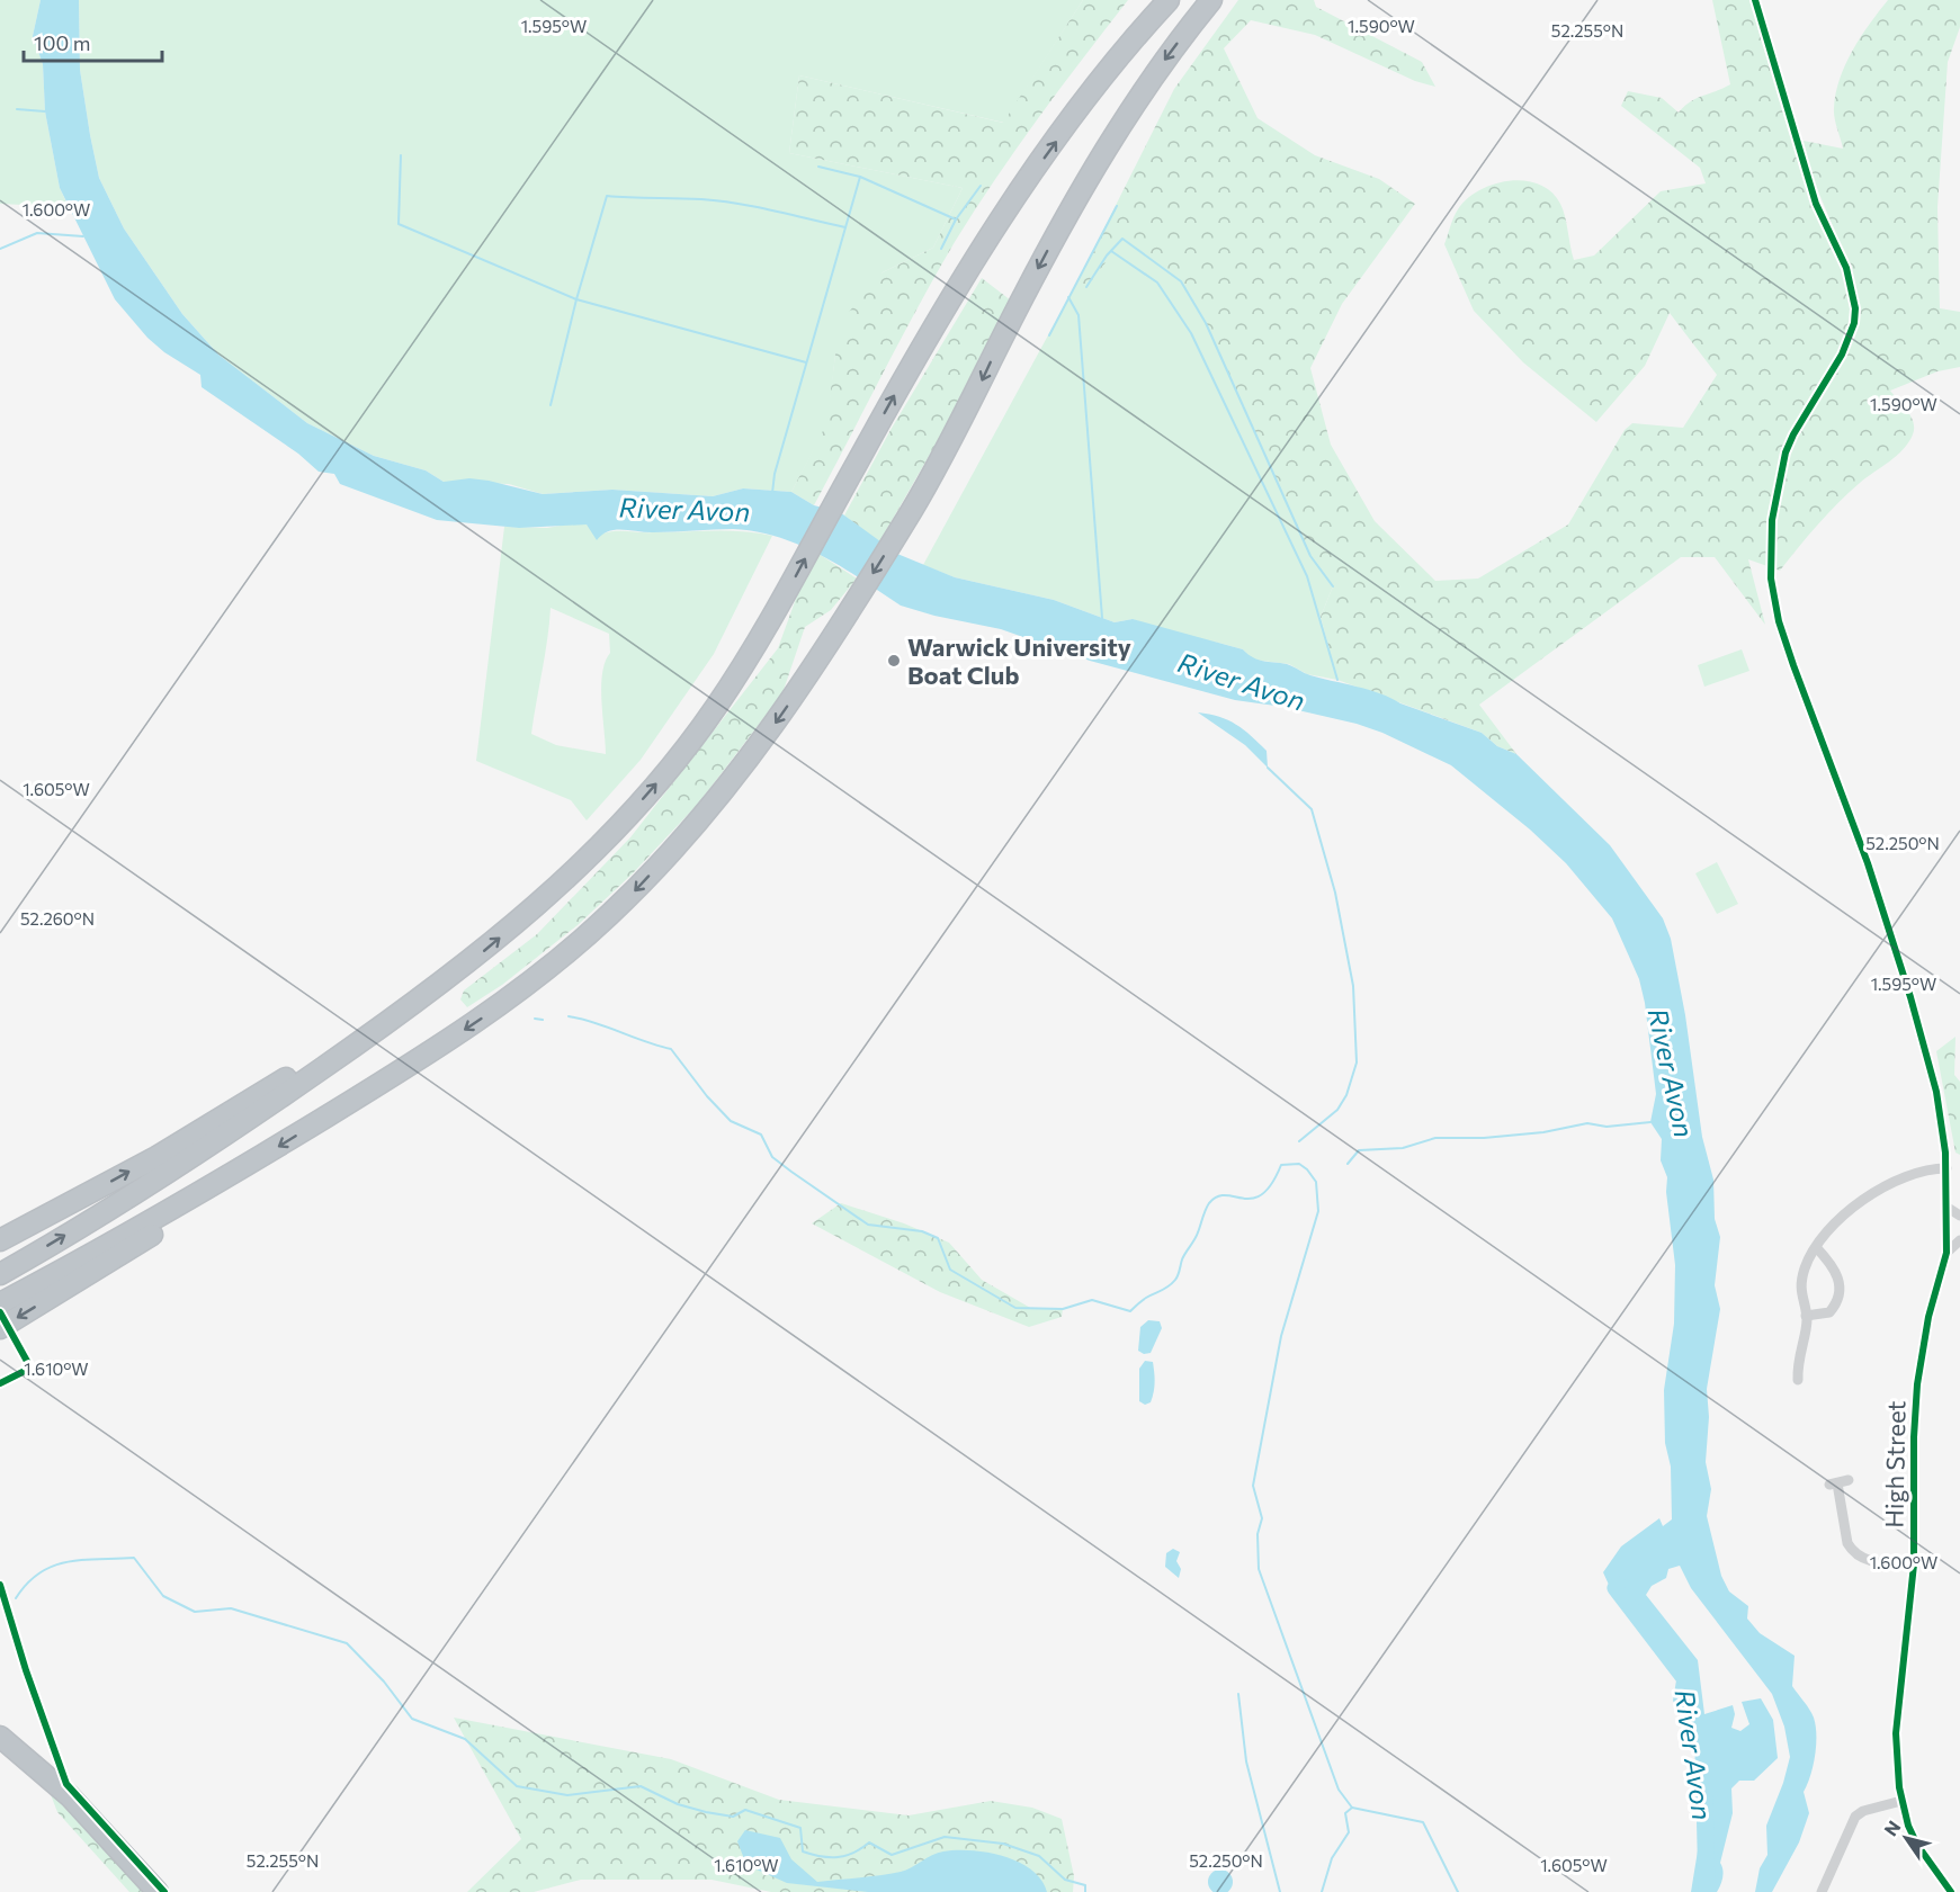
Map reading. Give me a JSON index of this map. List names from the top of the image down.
{
  "streets": {
    "street": ["High Street"]
  },
  "water": ["River Avon"],
  "places": ["Warwick University Boat Club"],
  "scale_bar": "100 m",
  "north": "top left",
  "coordinates": [
    "1.595°W",
    "1.590°W",
    "52.255°N",
    "1.600°W",
    "1.605°W",
    "52.250°N",
    "52.260°N",
    "1.610°W"
  ]
}
